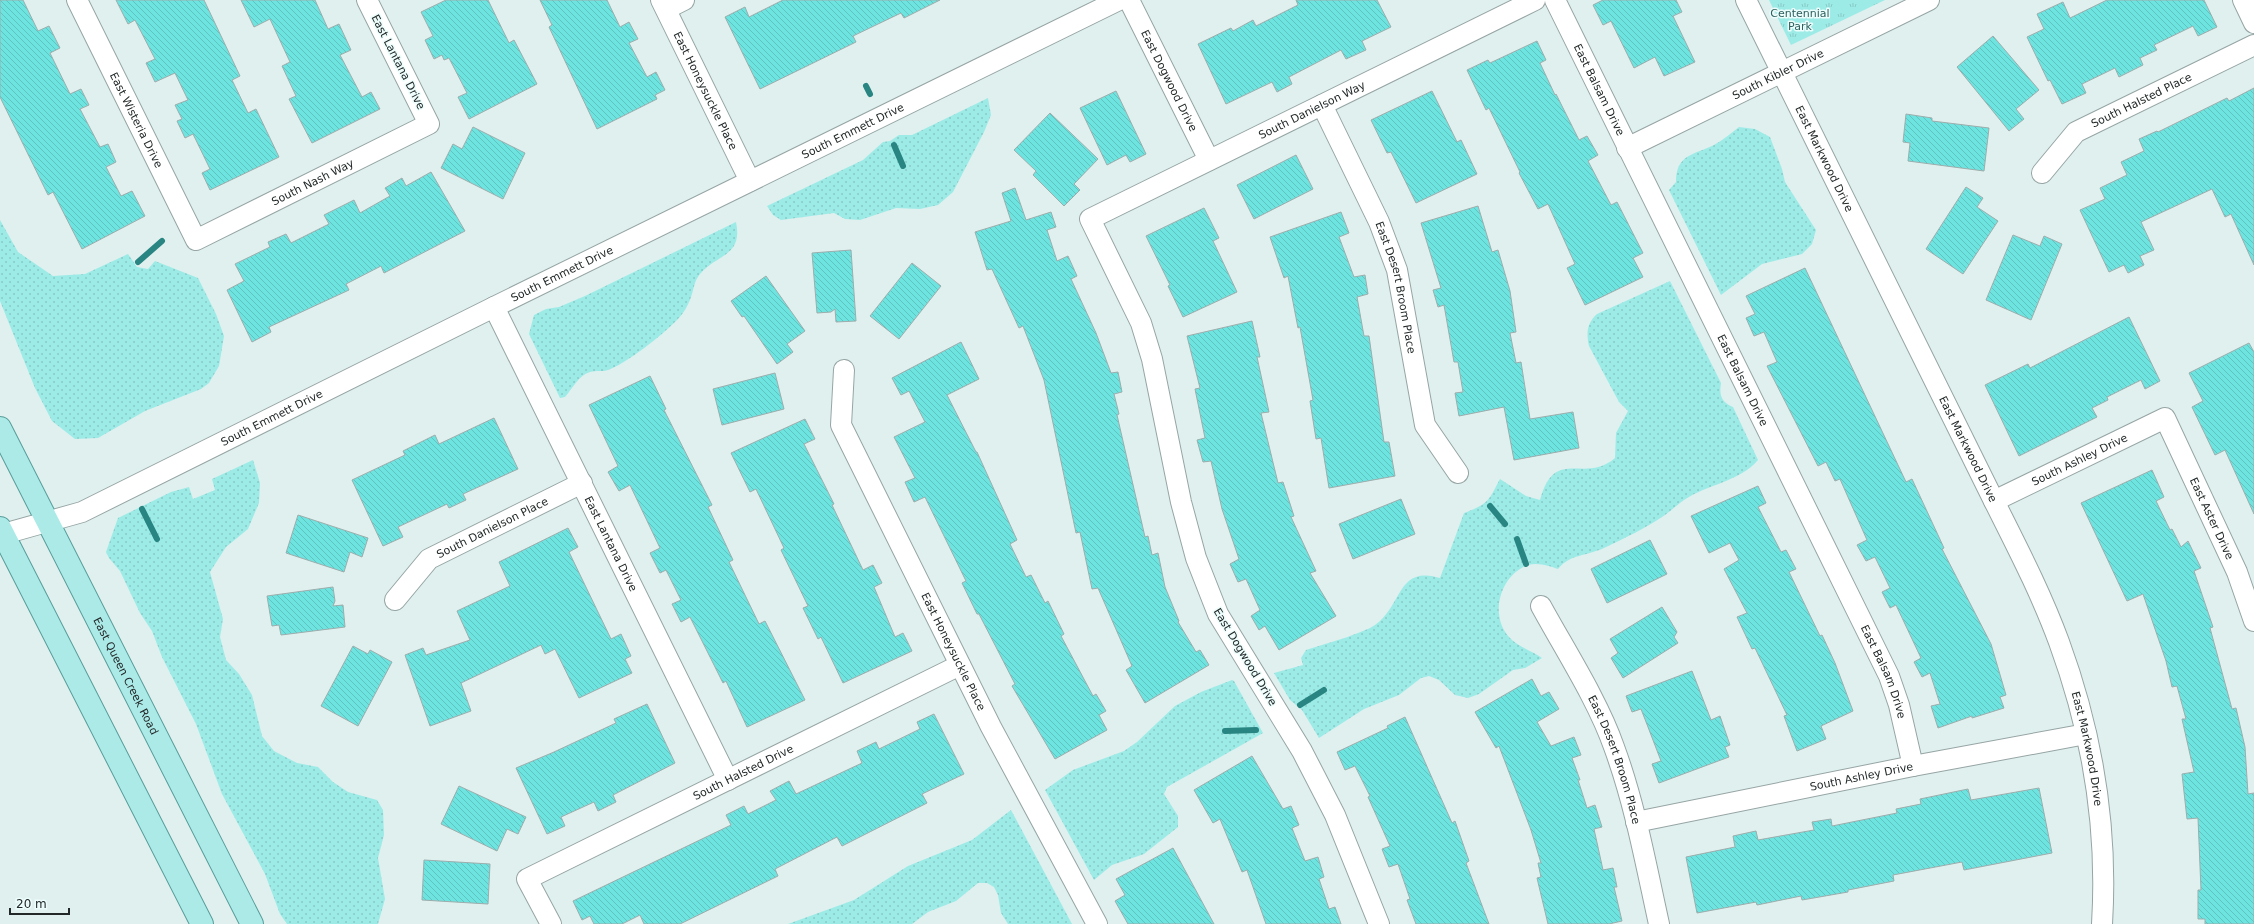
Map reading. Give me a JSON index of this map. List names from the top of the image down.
{
  "streets": {
    "main road": ["East Queen Creek Road"],
    "street": [
      "East Lantana Drive",
      "South Kibler Drive",
      "East Dogwood Drive",
      "East Balsam Drive",
      "East Honeysuckle Place",
      "South Halsted Place",
      "South Danielson Way",
      "East Wisteria Drive",
      "South Emmett Drive",
      "East Markwood Drive",
      "South Nash Way",
      "East Desert Broom Place",
      "South Ashley Drive",
      "East Aster Drive",
      "South Danielson Place",
      "South Halsted Drive"
    ]
  },
  "crossings": [
    ["East Lantana Drive", "South Emmett Drive"],
    ["East Lantana Drive", "South Nash Way"],
    ["East Lantana Drive", "South Danielson Place"],
    ["East Lantana Drive", "South Halsted Drive"],
    ["South Kibler Drive", "East Balsam Drive"],
    ["South Kibler Drive", "East Markwood Drive"],
    ["East Dogwood Drive", "South Danielson Way"],
    ["East Balsam Drive", "South Ashley Drive"],
    ["East Honeysuckle Place", "South Emmett Drive"],
    ["East Honeysuckle Place", "South Halsted Drive"],
    ["South Danielson Way", "East Desert Broom Place"],
    ["East Wisteria Drive", "South Nash Way"],
    ["South Emmett Drive", "East Queen Creek Road"],
    ["East Markwood Drive", "South Ashley Drive"],
    ["East Desert Broom Place", "South Ashley Drive"],
    ["South Ashley Drive", "East Aster Drive"]
  ],
  "parks": ["Centennial Park"],
  "scale_bar": "20 m"
}
